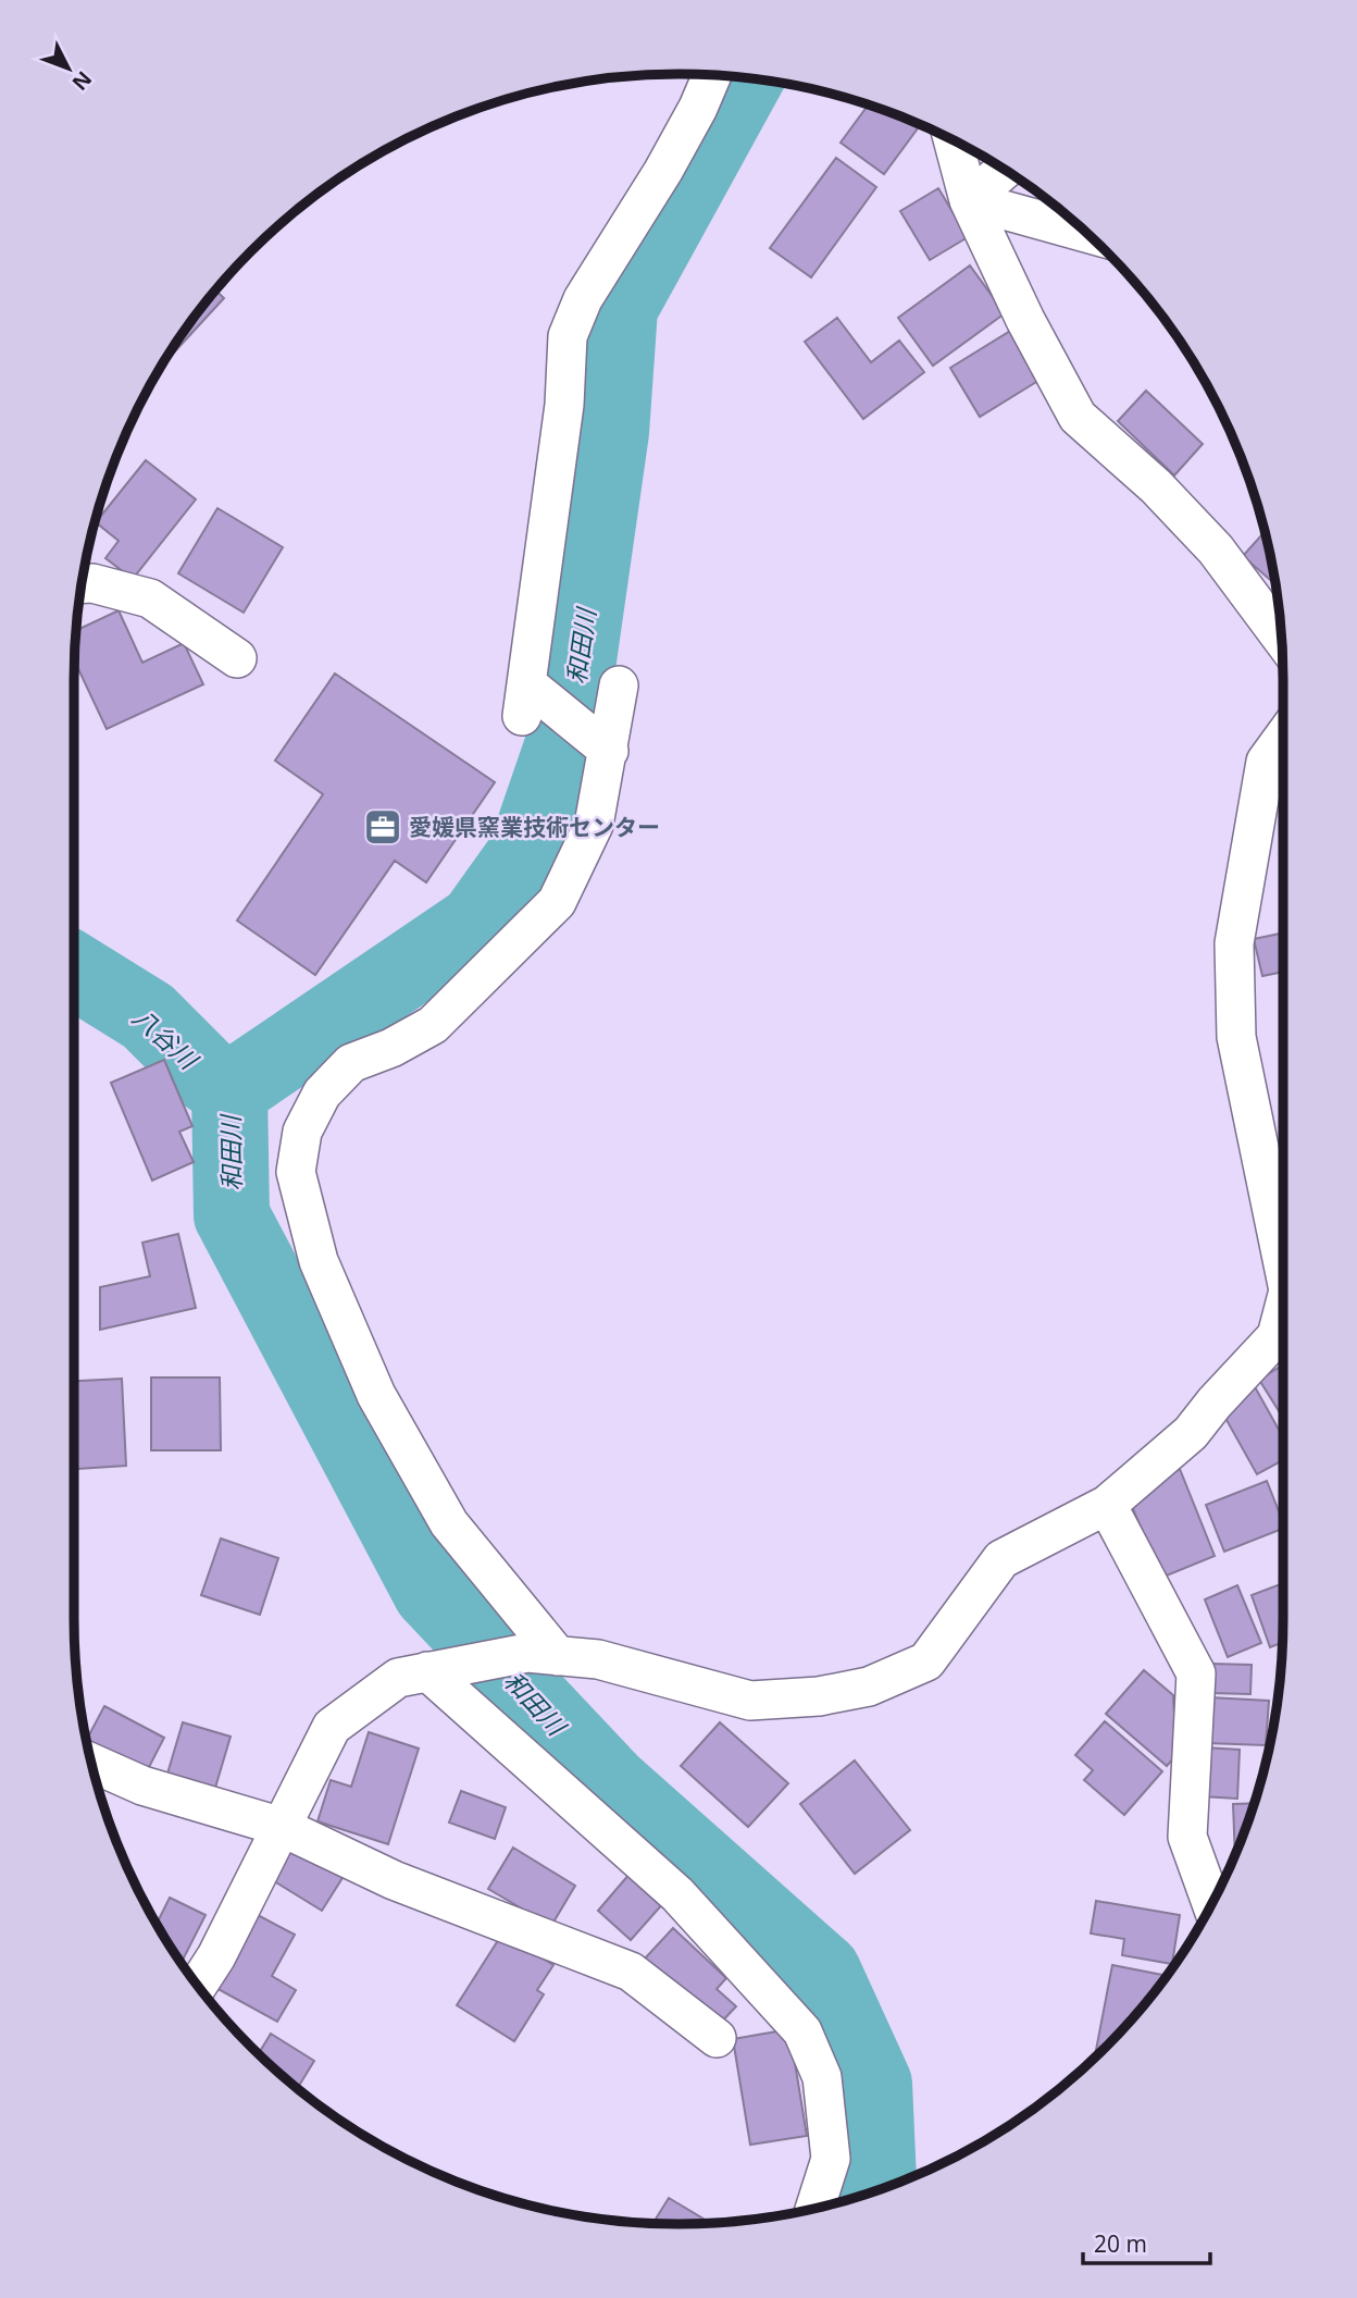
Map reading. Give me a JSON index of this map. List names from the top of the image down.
{
  "water": ["和田川", "八谷川"],
  "places": {
    "office": ["愛媛県窯業技術センター"]
  },
  "scale_bar": "20 m",
  "north": "bottom right"
}
